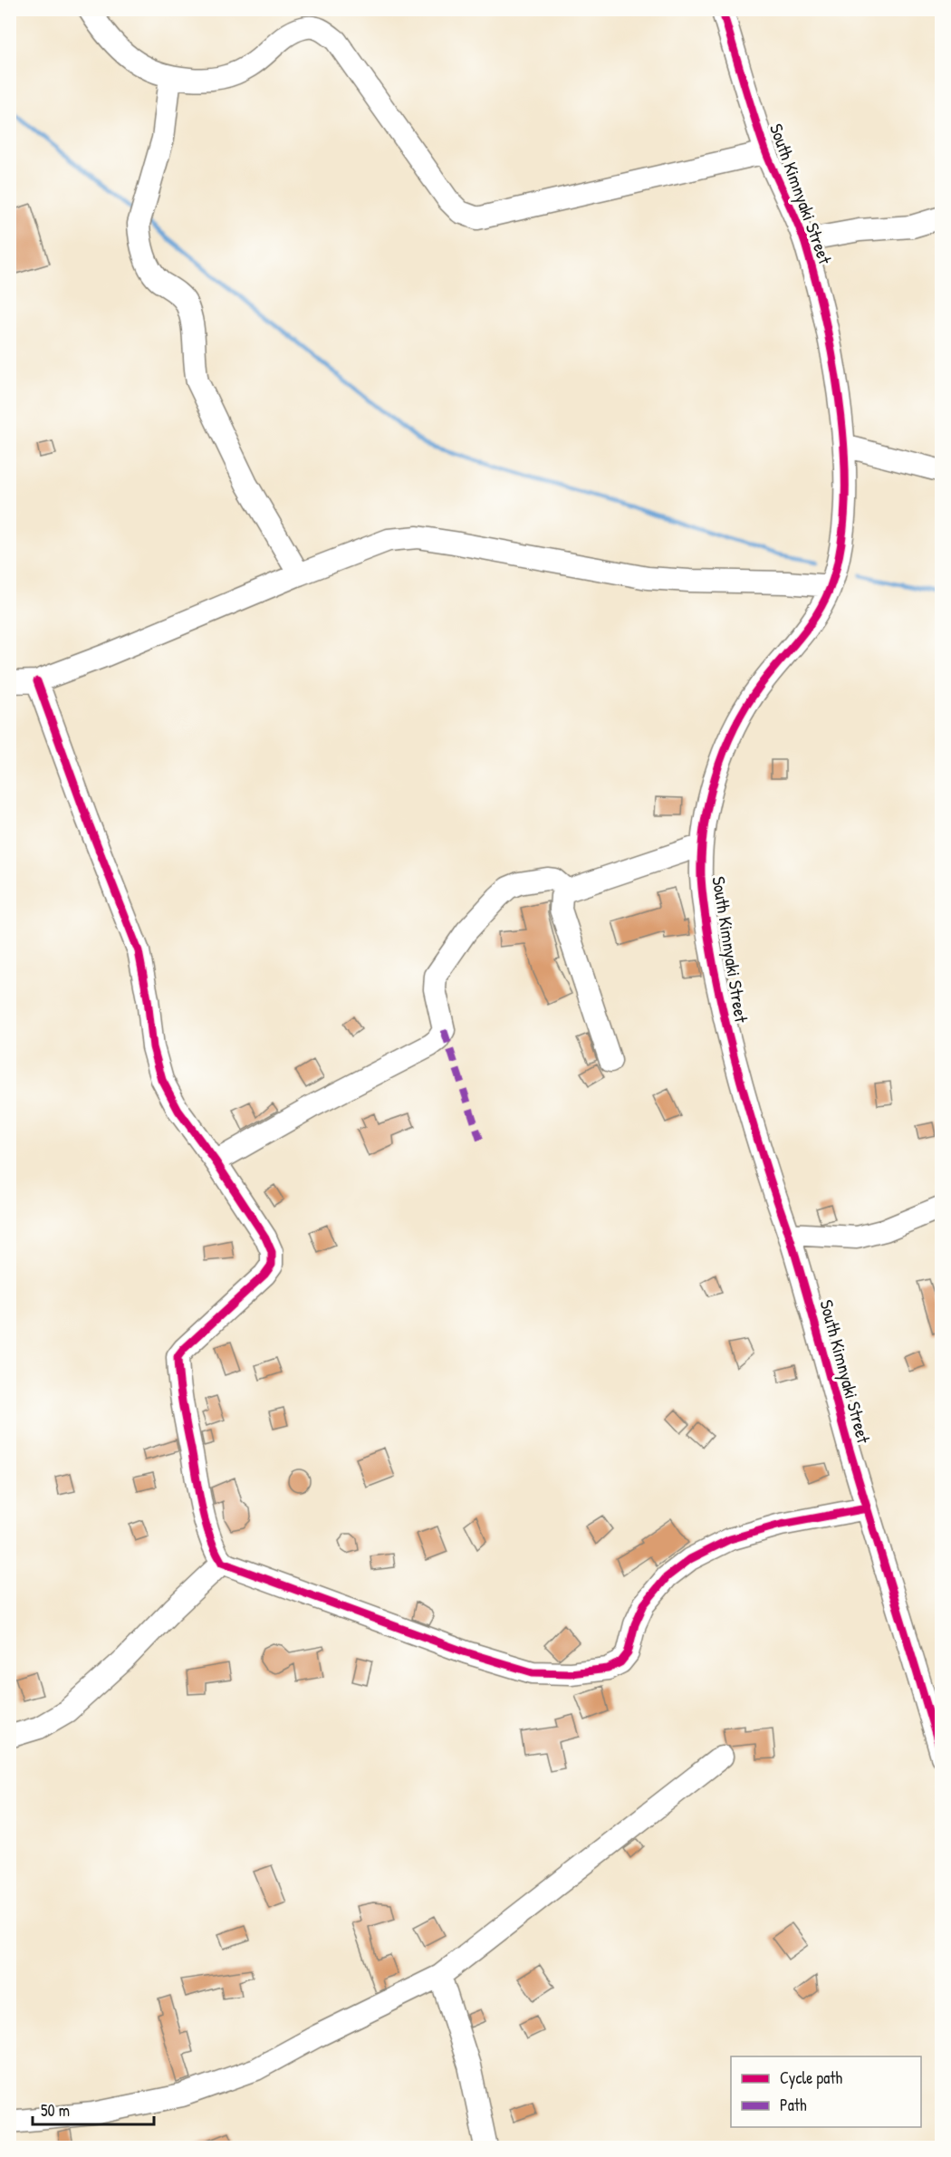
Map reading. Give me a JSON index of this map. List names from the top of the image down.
{
  "streets": {
    "street": ["South Kimnyaki Street"]
  },
  "legend": ["Cycle path", "Path"],
  "scale_bar": "50 m"
}
